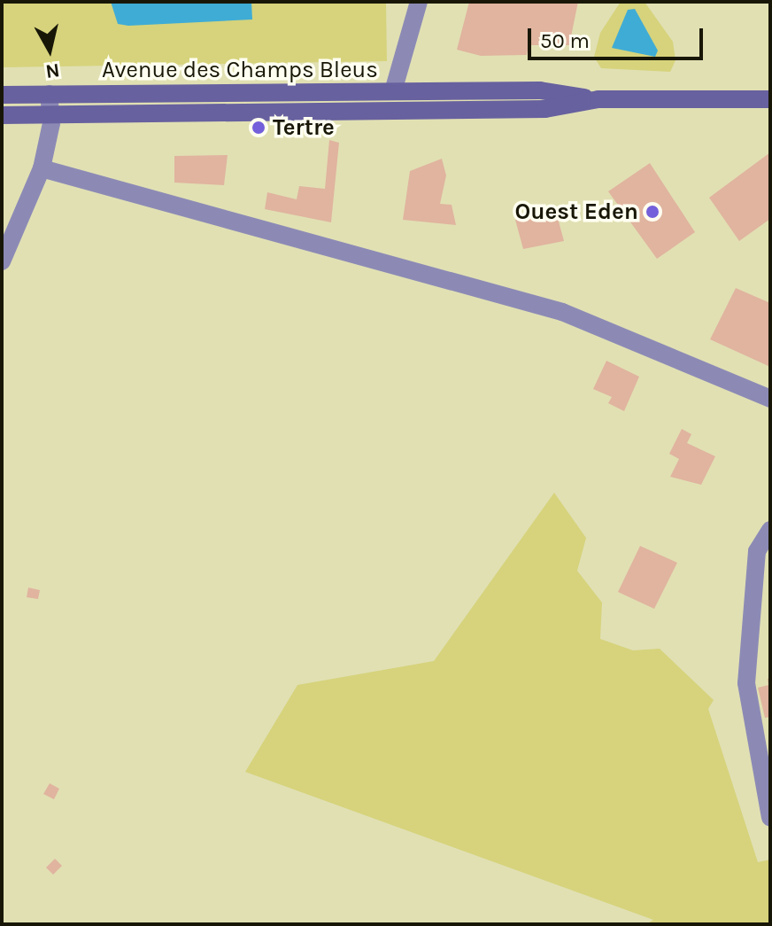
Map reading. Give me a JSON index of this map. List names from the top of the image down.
{
  "streets": {
    "main road": ["Avenue des Champs Bleus"]
  },
  "places": ["Tertre", "Ouest Eden"],
  "scale_bar": "50 m",
  "north": "bottom"
}
